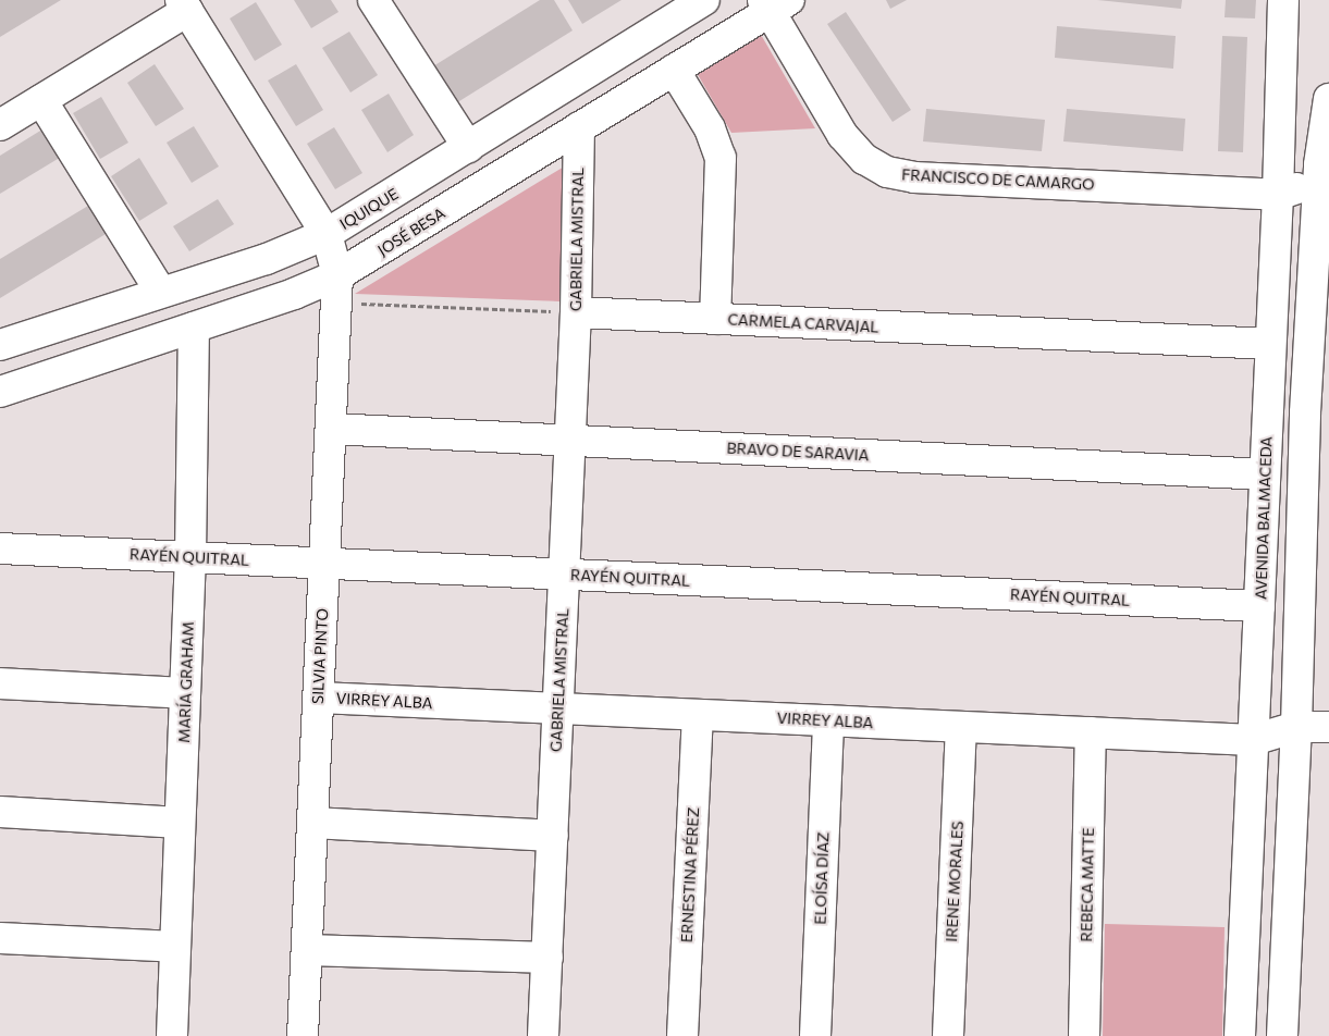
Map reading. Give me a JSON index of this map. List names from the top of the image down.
{
  "streets": {
    "street": [
      "FRANCISCO DE CAMARGO",
      "IQUIQUE",
      "JOSÉ BESA",
      "GABRIELA MISTRAL",
      "CARMELA CARVAJAL",
      "BRAVO DE SARAVIA",
      "AVENIDA BALMACEDA",
      "RAYÉN QUITRAL",
      "SILVIA PINTO",
      "MARÍA GRAHAM",
      "VIRREY ALBA",
      "ERNESTINA PÉREZ",
      "ELOÍSA DÍAZ",
      "IRENE MORALES",
      "REBECA MATTE"
    ]
  },
  "crossings": [
    ["FRANCISCO DE CAMARGO", "JOSÉ BESA"],
    ["FRANCISCO DE CAMARGO", "AVENIDA BALMACEDA"],
    ["JOSÉ BESA", "GABRIELA MISTRAL"],
    ["JOSÉ BESA", "SILVIA PINTO"],
    ["JOSÉ BESA", "MARÍA GRAHAM"],
    ["GABRIELA MISTRAL", "CARMELA CARVAJAL"],
    ["GABRIELA MISTRAL", "BRAVO DE SARAVIA"],
    ["GABRIELA MISTRAL", "RAYÉN QUITRAL"],
    ["GABRIELA MISTRAL", "VIRREY ALBA"],
    ["CARMELA CARVAJAL", "AVENIDA BALMACEDA"],
    ["BRAVO DE SARAVIA", "AVENIDA BALMACEDA"],
    ["BRAVO DE SARAVIA", "SILVIA PINTO"],
    ["AVENIDA BALMACEDA", "RAYÉN QUITRAL"],
    ["AVENIDA BALMACEDA", "VIRREY ALBA"],
    ["RAYÉN QUITRAL", "SILVIA PINTO"],
    ["RAYÉN QUITRAL", "MARÍA GRAHAM"],
    ["SILVIA PINTO", "VIRREY ALBA"],
    ["VIRREY ALBA", "ERNESTINA PÉREZ"],
    ["VIRREY ALBA", "ELOÍSA DÍAZ"],
    ["VIRREY ALBA", "IRENE MORALES"],
    ["VIRREY ALBA", "REBECA MATTE"]
  ]
}
